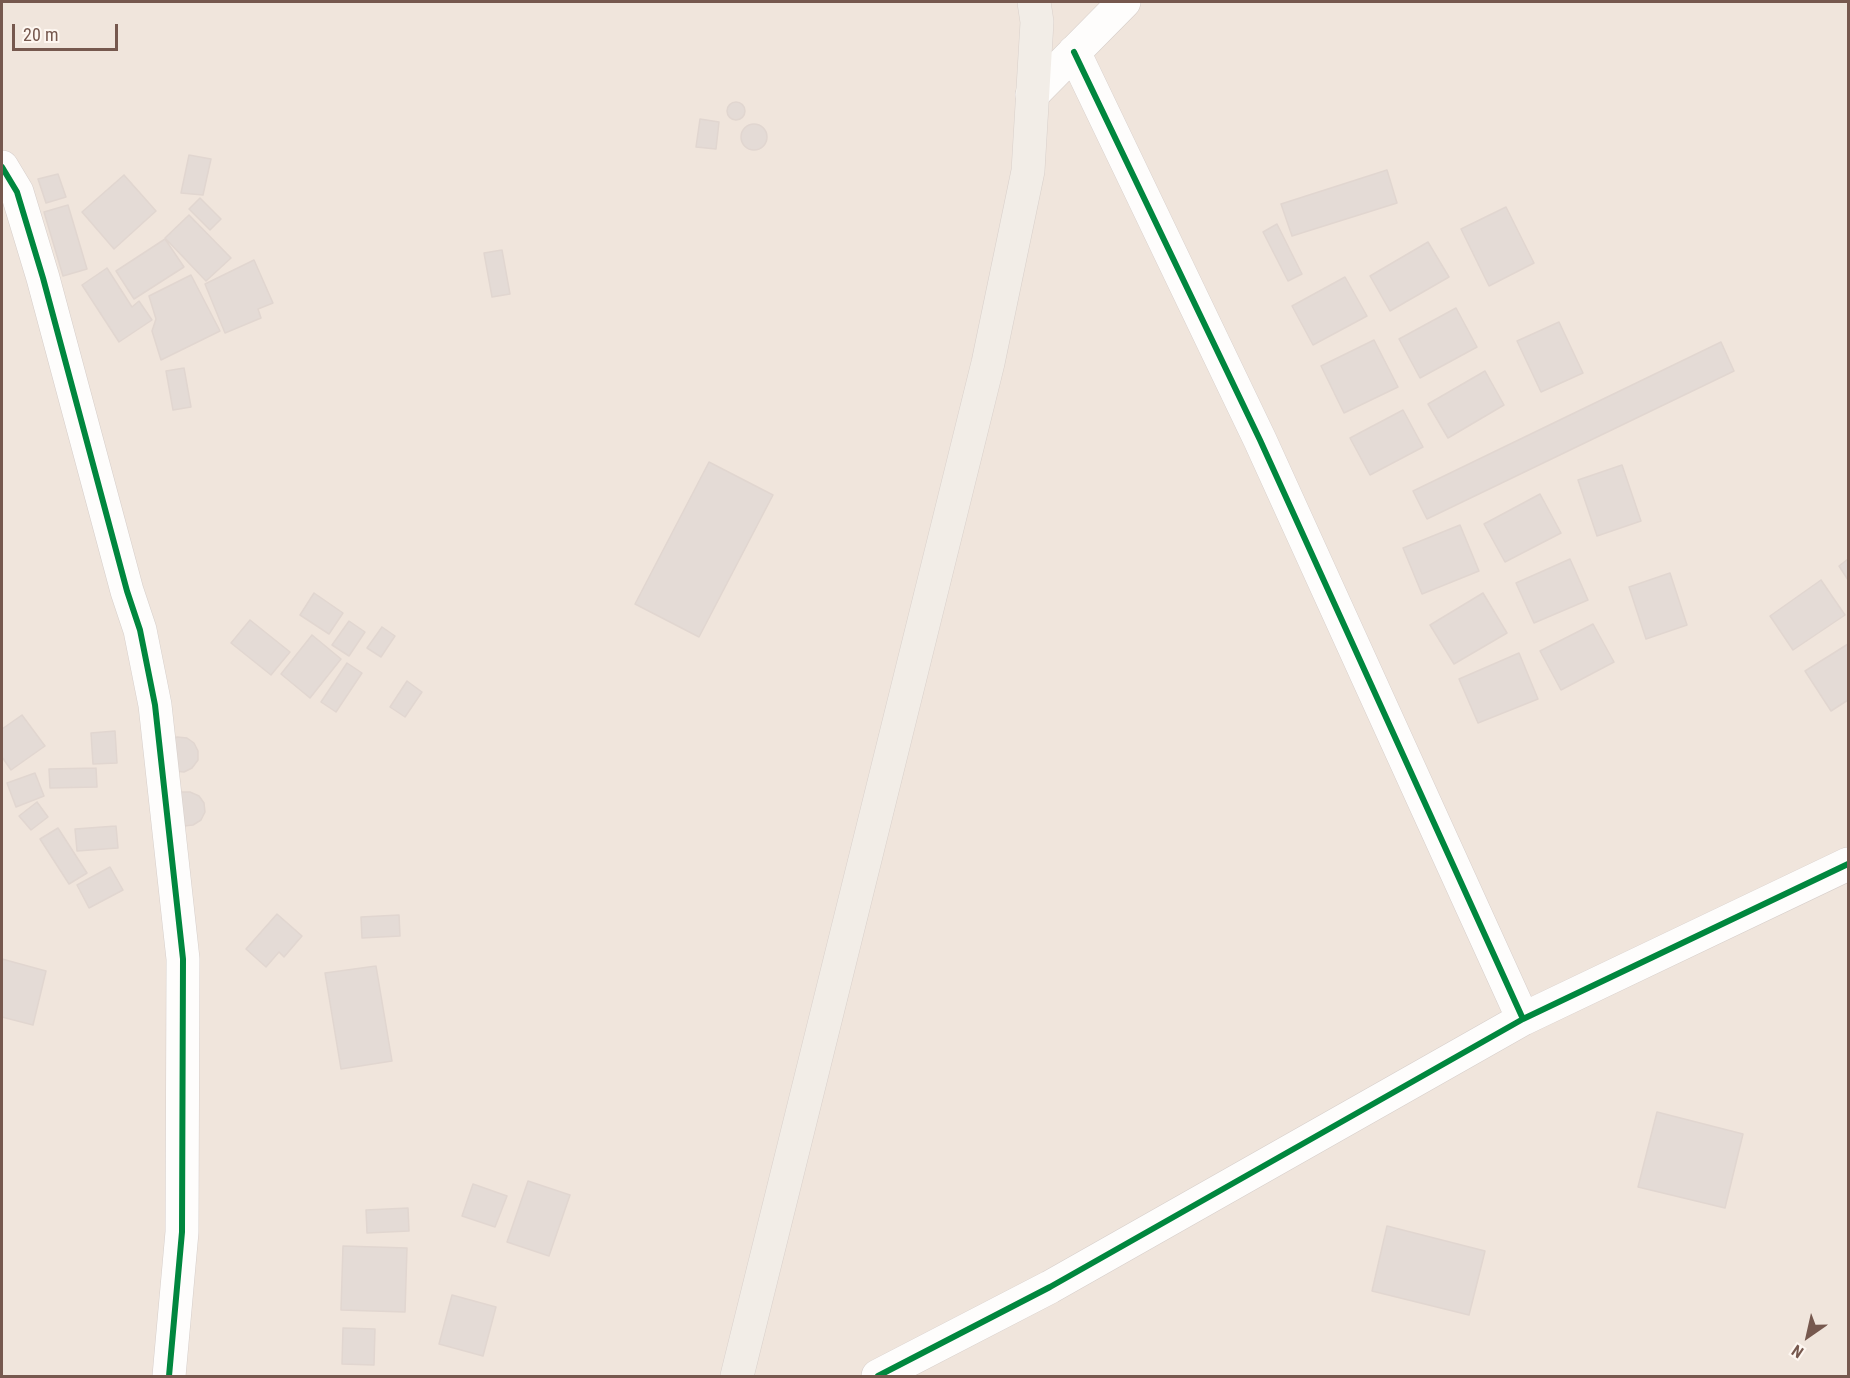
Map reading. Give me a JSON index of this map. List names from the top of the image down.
{
  "scale_bar": "20 m",
  "north": "bottom left"
}
